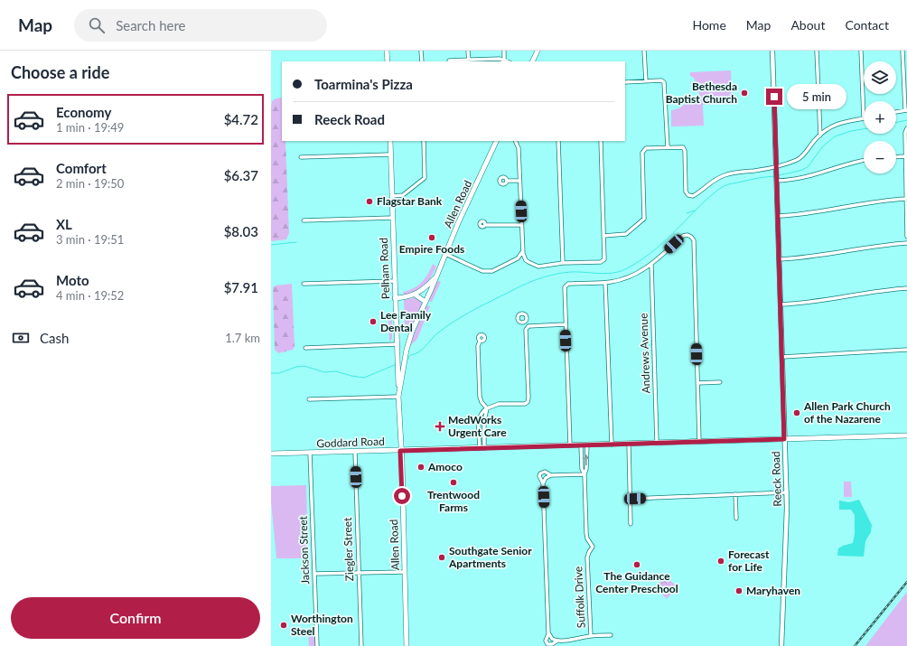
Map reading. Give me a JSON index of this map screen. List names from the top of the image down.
{
  "streets": {
    "main road": ["Allen Road", "Pelham Road", "Goddard Road"],
    "street": [
      "Andrews Avenue",
      "Reeck Road",
      "Ziegler Street",
      "Jackson Street",
      "Suffolk Drive"
    ]
  },
  "crossings": [
    ["Allen Road", "Pelham Road"],
    ["Allen Road", "Goddard Road"],
    ["Andrews Avenue", "Goddard Road"],
    ["Goddard Road", "Reeck Road"],
    ["Goddard Road", "Ziegler Street"],
    ["Goddard Road", "Jackson Street"],
    ["Goddard Road", "Suffolk Drive"]
  ],
  "places": {
    "other": [
      "Bethesda Baptist Church",
      "Flagstar Bank",
      "Empire Foods",
      "Lee Family Dental",
      "Allen Park Church of the Nazarene",
      "Amoco",
      "Trentwood Farms",
      "Southgate Senior Apartments",
      "Forecast for Life",
      "The Guidance Center Preschool",
      "Maryhaven",
      "Worthington Steel"
    ],
    "health": ["MedWorks Urgent Care"]
  },
  "page": {
    "header": "Map",
    "search": "Search here",
    "nav": [
      "Home",
      "Map",
      "About",
      "Contact"
    ],
    "heading": "Choose a ride",
    "map_buttons": ["+", "−"],
    "banner": ["Toarmina's Pizza", "Reeck Road"],
    "bubble": "5 min",
    "list": [
      {
        "name": "Economy",
        "note": "1 min · 19:49",
        "value": "$4.72"
      },
      {
        "name": "Comfort",
        "note": "2 min · 19:50",
        "value": "$6.37"
      },
      {
        "name": "XL",
        "note": "3 min · 19:51",
        "value": "$8.03"
      },
      {
        "name": "Moto",
        "note": "4 min · 19:52",
        "value": "$7.91"
      }
    ],
    "pay": ["Cash", "1.7 km"],
    "buttons": "Confirm"
  }
}
